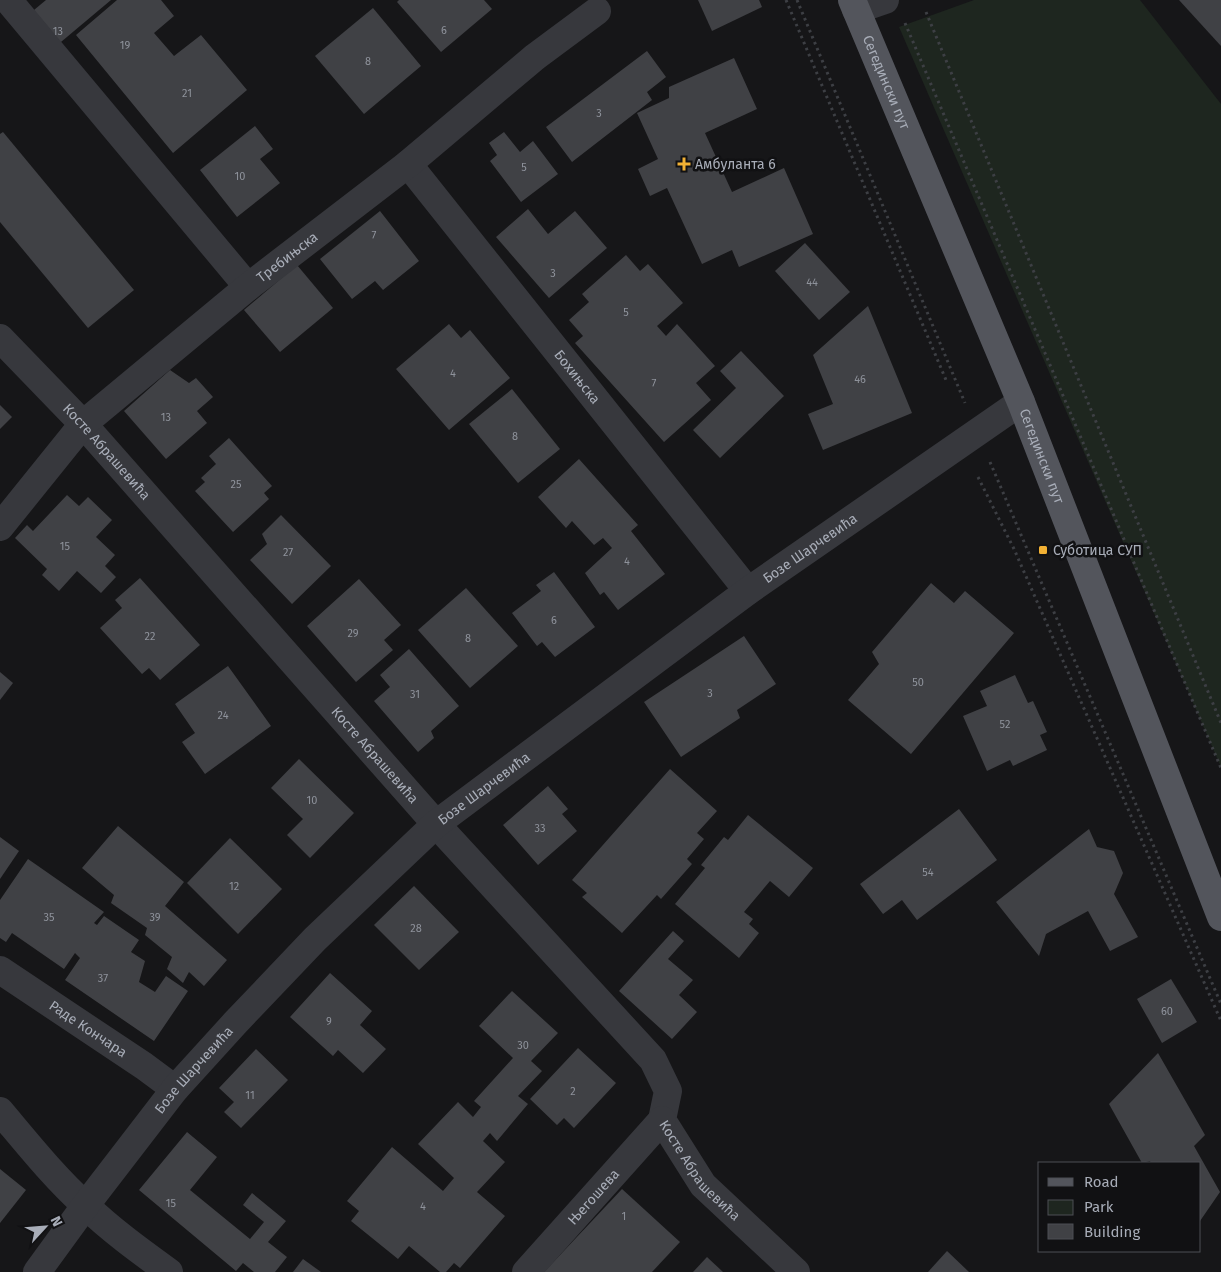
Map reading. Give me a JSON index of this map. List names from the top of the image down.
{
  "streets": {
    "main road": ["Сегедински пут"],
    "street": [
      "Требињска",
      "Бохињска",
      "Косте Абрашевића",
      "Бозе Шарчевића",
      "Раде Кончара",
      "Његошева"
    ]
  },
  "crossings": [
    ["Сегедински пут", "Бозе Шарчевића"],
    ["Требињска", "Бохињска"],
    ["Требињска", "Косте Абрашевића"],
    ["Бохињска", "Бозе Шарчевића"],
    ["Косте Абрашевића", "Бозе Шарчевића"],
    ["Косте Абрашевића", "Његошева"],
    ["Бозе Шарчевића", "Раде Кончара"]
  ],
  "places": {
    "health": ["Амбуланта 6"],
    "transit": ["Суботица СУП"]
  },
  "house_numbers": [
    "6",
    "13",
    "19",
    "8",
    "21",
    "3",
    "5",
    "10",
    "7",
    "3",
    "44",
    "5",
    "4",
    "46",
    "7",
    "13",
    "8",
    "25",
    "15",
    "27",
    "4",
    "6",
    "29",
    "22",
    "8",
    "50",
    "3",
    "31",
    "24",
    "52",
    "10",
    "33",
    "54",
    "12",
    "35",
    "39",
    "28",
    "37",
    "60",
    "9",
    "30",
    "2",
    "11",
    "15",
    "4",
    "1"
  ],
  "legend": ["Road", "Park", "Building"],
  "north": "top right"
}
